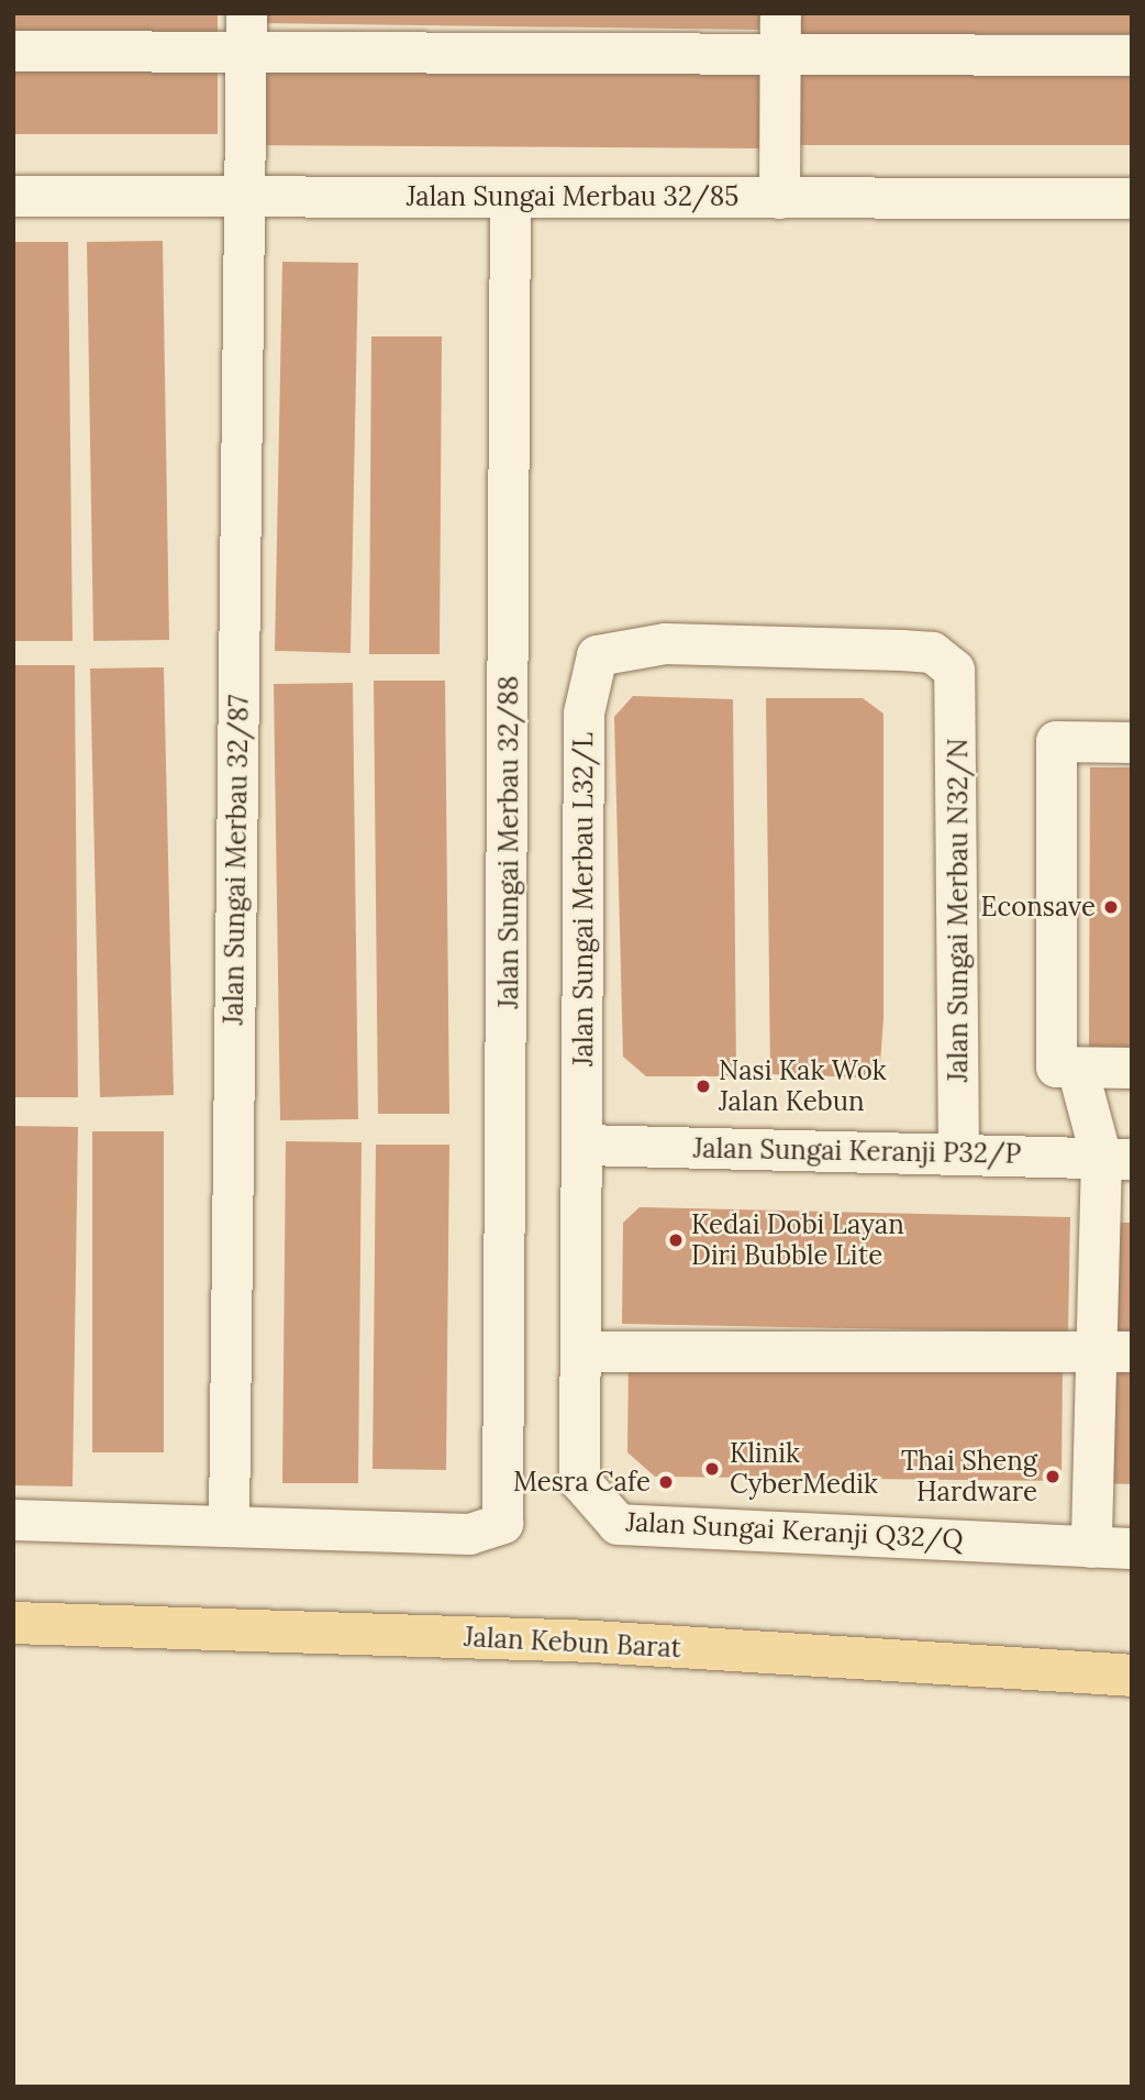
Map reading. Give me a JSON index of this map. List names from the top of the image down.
{
  "streets": {
    "main road": ["Jalan Kebun Barat"],
    "street": [
      "Jalan Sungai Merbau 32/85",
      "Jalan Sungai Merbau 32/88",
      "Jalan Sungai Merbau 32/87",
      "Jalan Sungai Merbau L32/L",
      "Jalan Sungai Merbau N32/N",
      "Jalan Sungai Keranji P32/P",
      "Jalan Sungai Keranji Q32/Q"
    ]
  },
  "crossings": [
    ["Jalan Sungai Merbau 32/85", "Jalan Sungai Merbau 32/88"],
    ["Jalan Sungai Merbau 32/85", "Jalan Sungai Merbau 32/87"],
    ["Jalan Sungai Merbau 32/88", "Jalan Sungai Merbau 32/87"],
    ["Jalan Sungai Merbau L32/L", "Jalan Sungai Merbau N32/N"],
    ["Jalan Sungai Merbau L32/L", "Jalan Sungai Keranji P32/P"],
    ["Jalan Sungai Merbau L32/L", "Jalan Sungai Keranji Q32/Q"],
    ["Jalan Sungai Merbau N32/N", "Jalan Sungai Keranji P32/P"],
    ["Jalan Sungai Keranji P32/P", "Jalan Sungai Keranji Q32/Q"]
  ],
  "places": [
    "Econsave",
    "Nasi Kak Wok Jalan Kebun",
    "Kedai Dobi Layan Diri Bubble Lite",
    "Klinik CyberMedik",
    "Thai Sheng Hardware",
    "Mesra Cafe"
  ]
}
